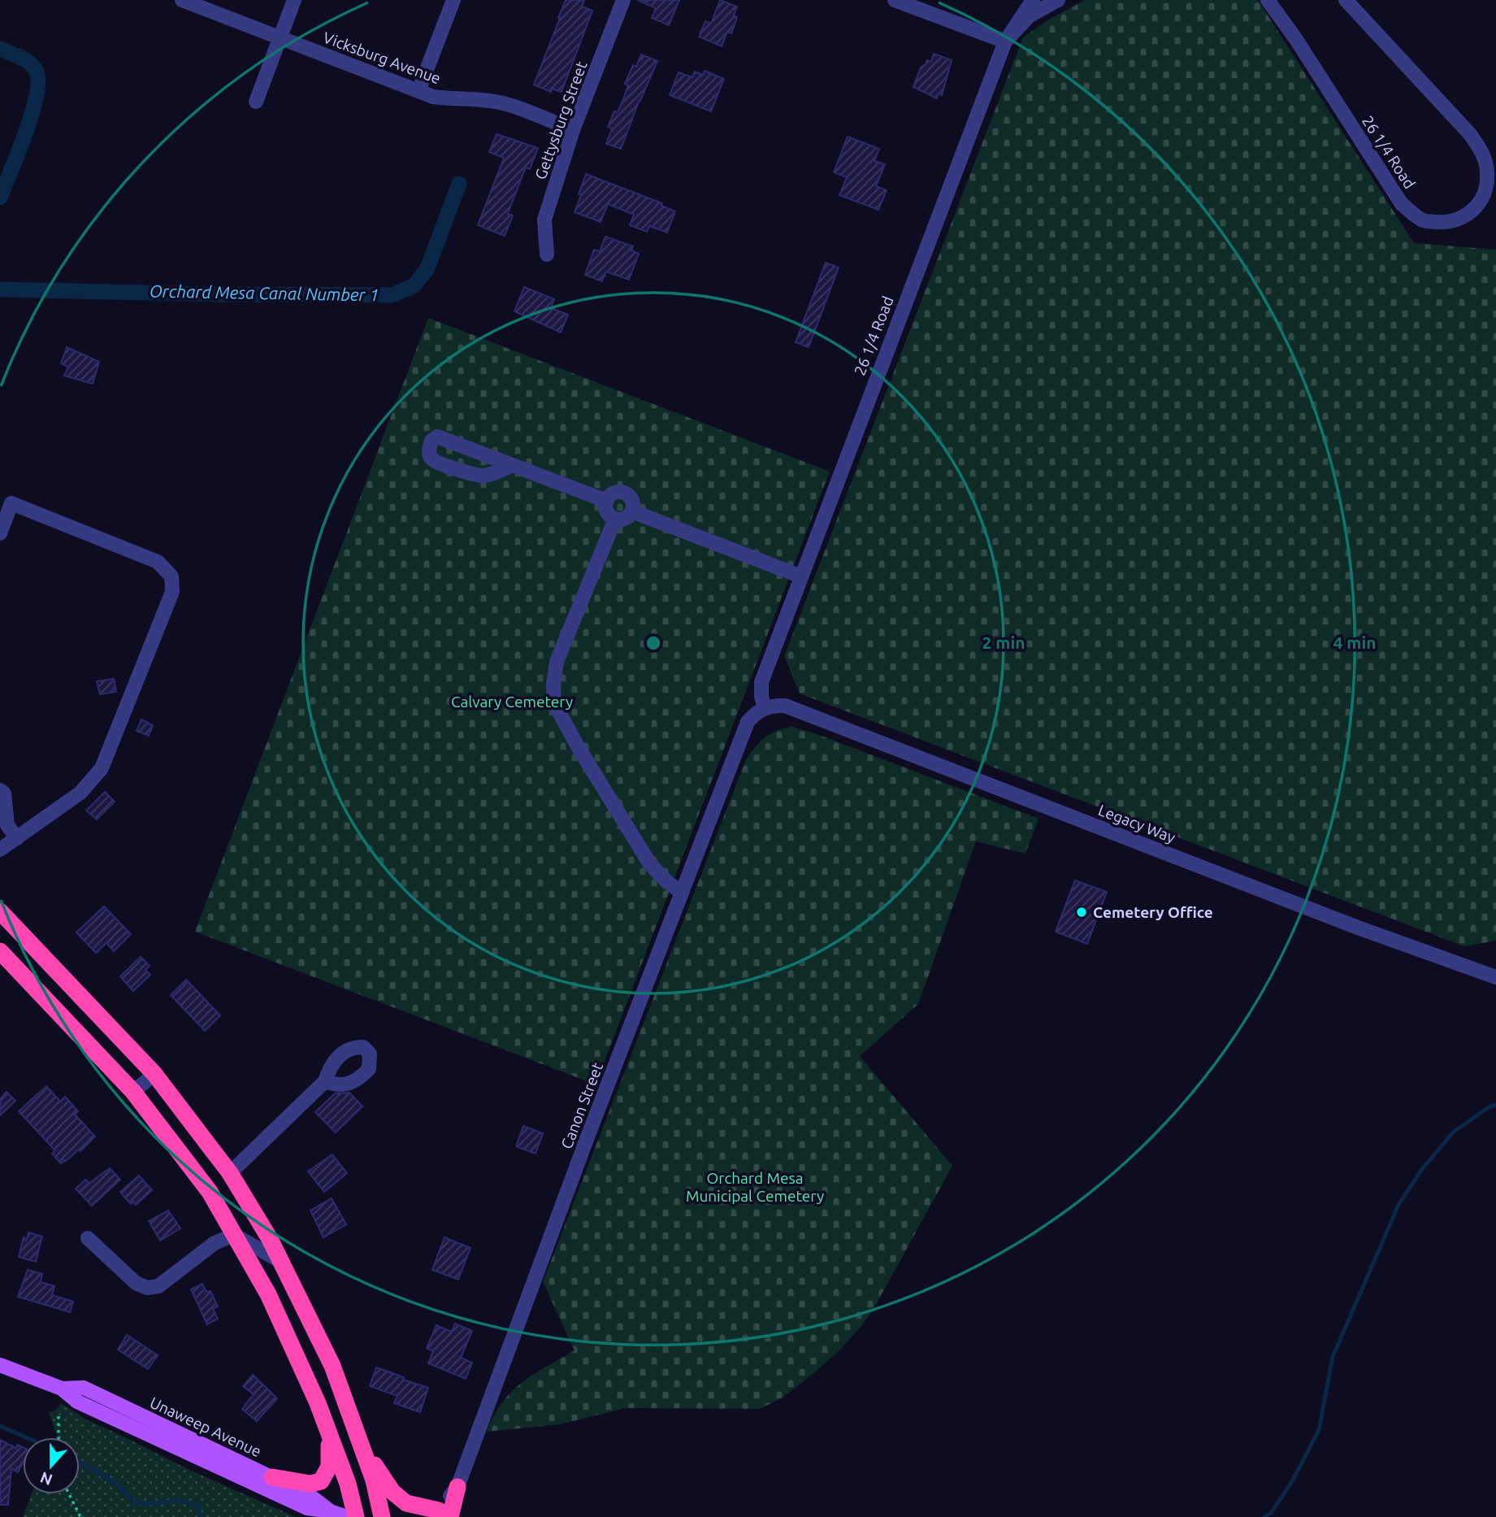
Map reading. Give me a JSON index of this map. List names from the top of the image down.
{
  "streets": {
    "main road": ["Unaweep Avenue"],
    "street": [
      "Vicksburg Avenue",
      "Gettysburg Street",
      "26 1/4 Road",
      "Legacy Way",
      "Canon Street"
    ]
  },
  "crossings": [
    ["Vicksburg Avenue", "Gettysburg Street"],
    ["26 1/4 Road", "Legacy Way"],
    ["26 1/4 Road", "Canon Street"],
    ["Legacy Way", "Canon Street"]
  ],
  "water": ["Orchard Mesa Canal Number 1"],
  "parks": ["Calvary Cemetery", "Orchard Mesa Municipal Cemetery"],
  "places": ["Cemetery Office"],
  "north": "bottom",
  "rings": ["2 min", "4 min"]
}
